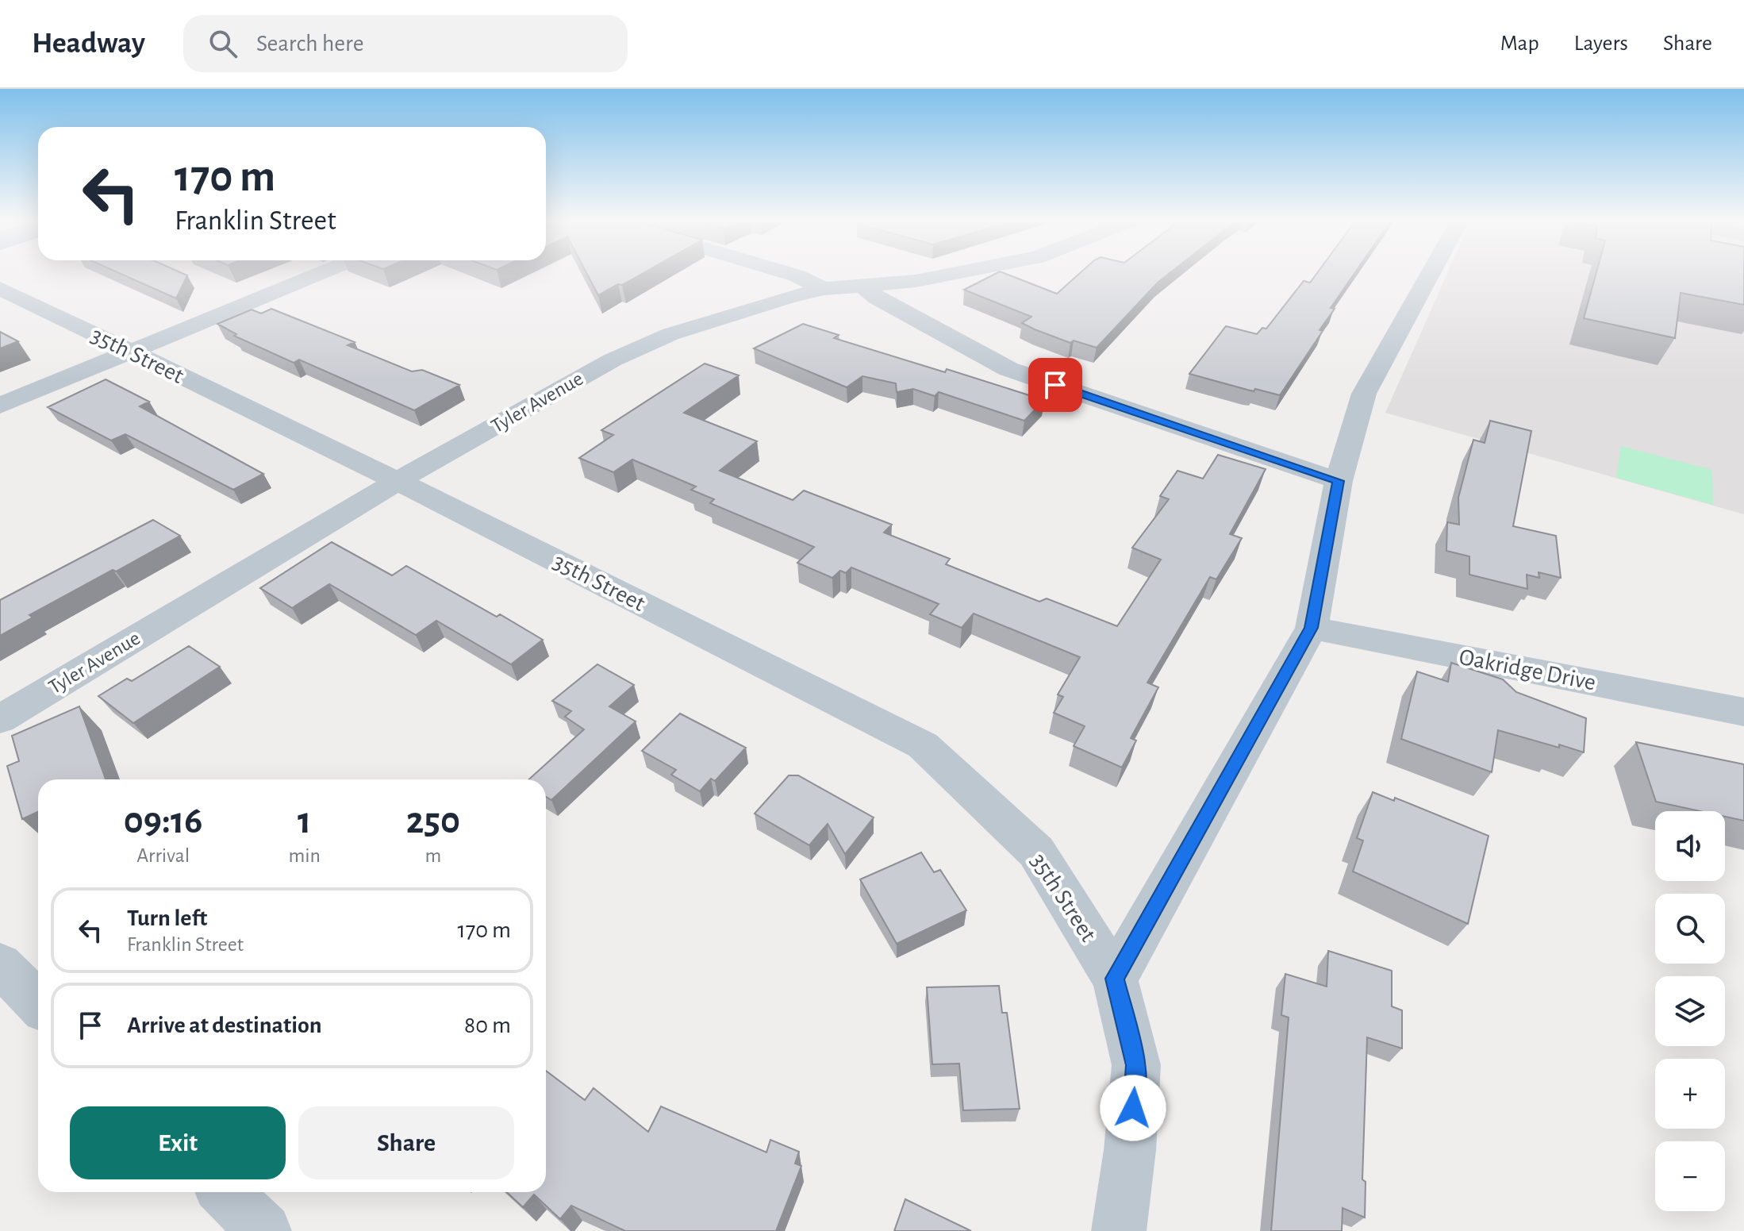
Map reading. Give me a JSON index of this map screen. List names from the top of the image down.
{
  "streets": {
    "street": ["35th Street", "Tyler Avenue", "Oakridge Drive"]
  },
  "crossings": [
    ["35th Street", "Tyler Avenue"]
  ],
  "page": {
    "header": "Headway",
    "search": "Search here",
    "nav": ["Map", "Layers", "Share"],
    "turn": ["170 m", "Franklin Street"],
    "eta": [
      "09:16",
      "Arrival",
      "1",
      "min",
      "250",
      "m"
    ],
    "map_buttons": ["+", "−"],
    "list": [
      {
        "name": "Turn left",
        "note": "Franklin Street",
        "value": "170 m"
      },
      {
        "name": "Arrive at destination",
        "value": "80 m"
      }
    ],
    "buttons": ["Exit", "Share"]
  }
}
